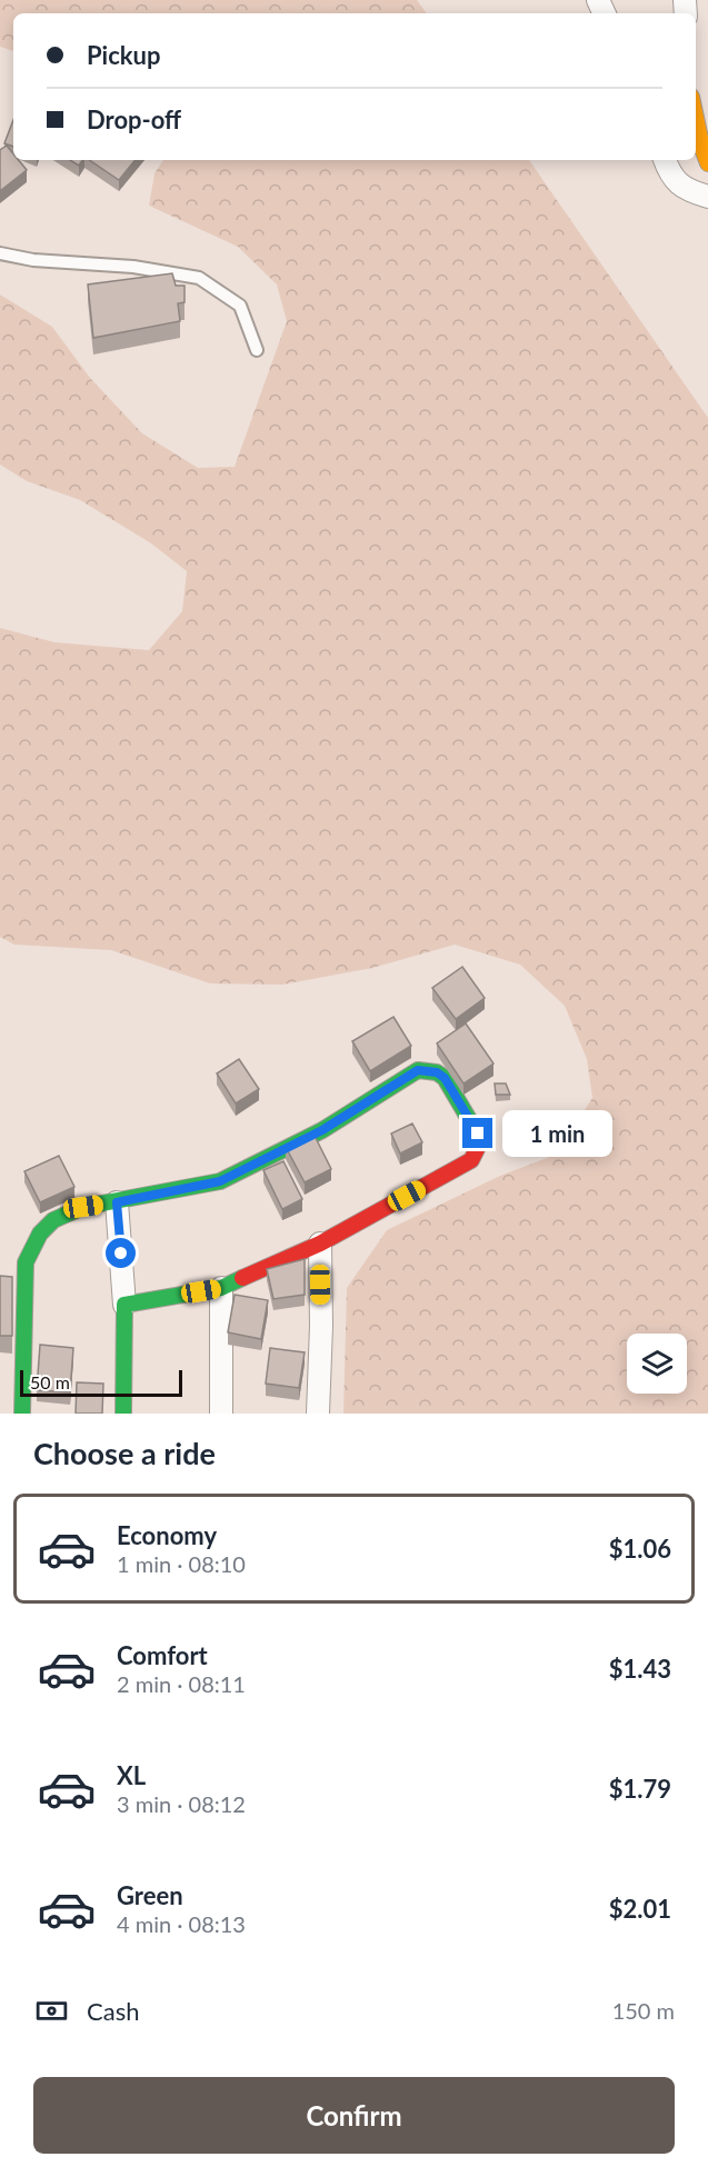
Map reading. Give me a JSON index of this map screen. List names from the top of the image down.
{
  "scale_bar": "50 m",
  "page": {
    "banner": ["Pickup", "Drop-off"],
    "bubble": "1 min",
    "scale": "50 m",
    "heading": "Choose a ride",
    "list": [
      {
        "name": "Economy",
        "note": "1 min · 08:10",
        "value": "$1.06"
      },
      {
        "name": "Comfort",
        "note": "2 min · 08:11",
        "value": "$1.43"
      },
      {
        "name": "XL",
        "note": "3 min · 08:12",
        "value": "$1.79"
      },
      {
        "name": "Green",
        "note": "4 min · 08:13",
        "value": "$2.01"
      }
    ],
    "pay": ["Cash", "150 m"],
    "buttons": "Confirm"
  }
}
